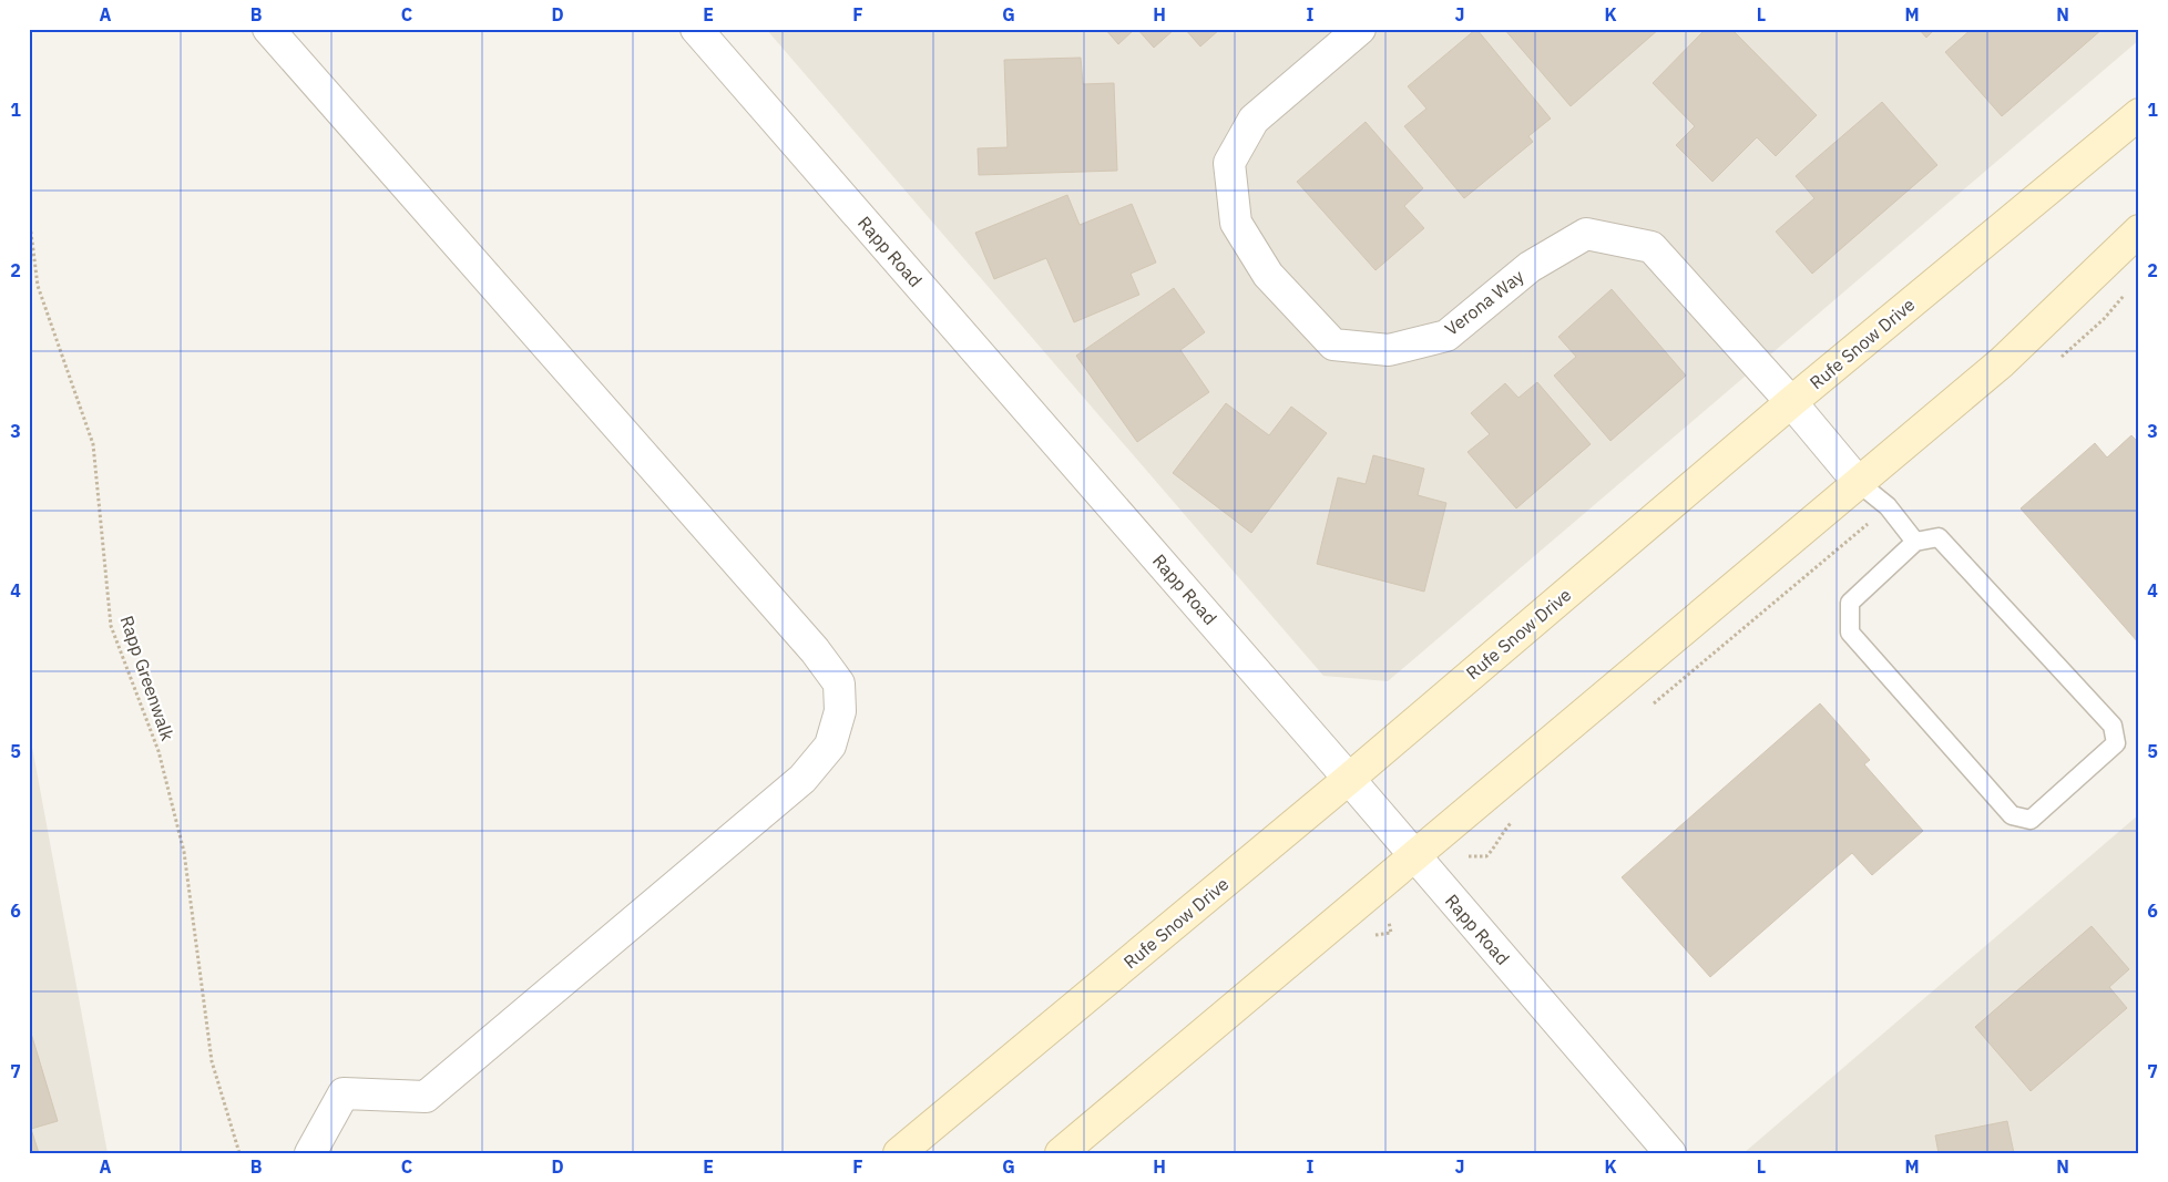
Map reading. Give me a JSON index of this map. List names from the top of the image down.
{
  "streets": {
    "main road": ["Rufe Snow Drive"],
    "street": ["Rapp Road", "Verona Way"],
    "path": ["Rapp Greenwalk"]
  },
  "crossings": [
    ["Rapp Road", "Rufe Snow Drive"],
    ["Verona Way", "Rufe Snow Drive"]
  ],
  "grid": {
    "columns": [
      "A",
      "B",
      "C",
      "D",
      "E",
      "F",
      "G",
      "H",
      "I",
      "J",
      "K",
      "L",
      "M",
      "N"
    ],
    "rows": [
      "1",
      "2",
      "3",
      "4",
      "5",
      "6",
      "7"
    ]
  }
}
